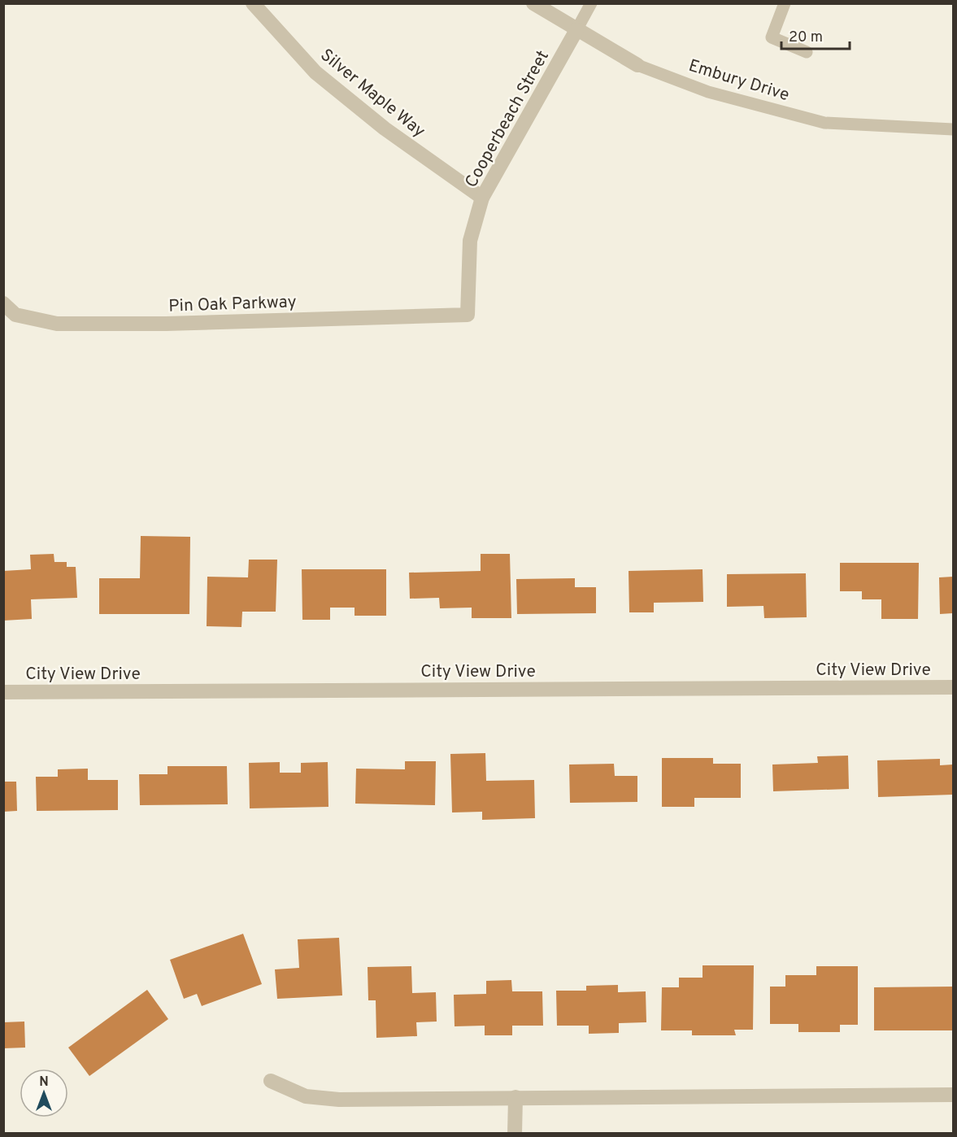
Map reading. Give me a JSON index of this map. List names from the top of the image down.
{
  "streets": {
    "street": [
      "Embury Drive",
      "Silver Maple Way",
      "Cooperbeach Street",
      "Pin Oak Parkway",
      "City View Drive"
    ]
  },
  "crossings": [
    ["Embury Drive", "Cooperbeach Street"],
    ["Silver Maple Way", "Cooperbeach Street"],
    ["Cooperbeach Street", "Pin Oak Parkway"]
  ],
  "scale_bar": "20 m",
  "north": "top"
}
